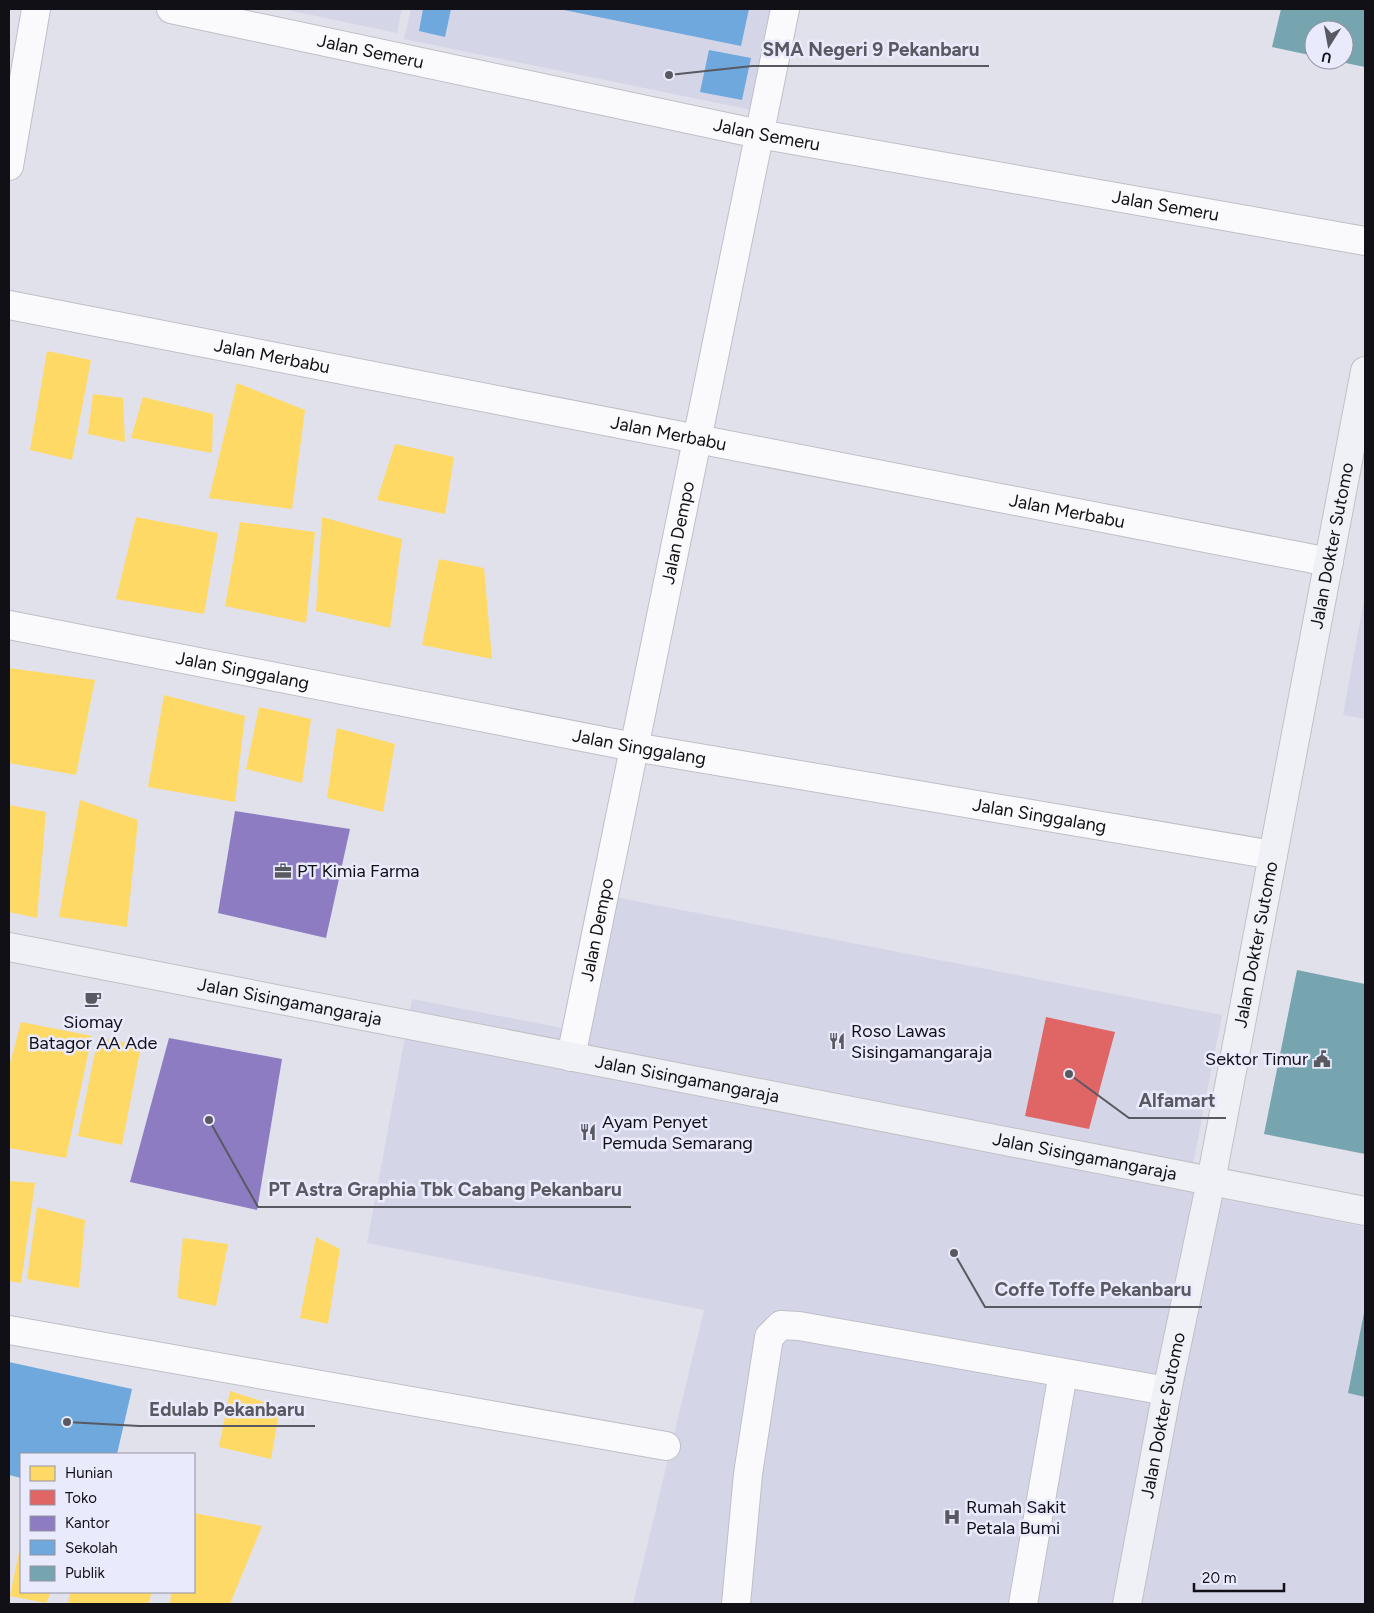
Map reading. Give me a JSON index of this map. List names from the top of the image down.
{
  "streets": {
    "main road": ["Jalan Dokter Sutomo", "Jalan Sisingamangaraja"],
    "street": [
      "Jalan Semeru",
      "Jalan Merbabu",
      "Jalan Dempo",
      "Jalan Singgalang"
    ]
  },
  "crossings": [
    ["Jalan Semeru", "Jalan Dempo"],
    ["Jalan Merbabu", "Jalan Dempo"],
    ["Jalan Merbabu", "Jalan Dokter Sutomo"],
    ["Jalan Dempo", "Jalan Singgalang"],
    ["Jalan Dempo", "Jalan Sisingamangaraja"],
    ["Jalan Dokter Sutomo", "Jalan Singgalang"],
    ["Jalan Dokter Sutomo", "Jalan Sisingamangaraja"]
  ],
  "places": {
    "other": [
      "SMA Negeri 9 Pekanbaru",
      "Alfamart",
      "PT Astra Graphia Tbk Cabang Pekanbaru",
      "Coffe Toffe Pekanbaru",
      "Edulab Pekanbaru"
    ],
    "office": ["PT Kimia Farma"],
    "cafe": ["Siomay Batagor AA Ade"],
    "restaurant": ["Roso Lawas Sisingamangaraja", "Ayam Penyet Pemuda Semarang"],
    "public building": ["Sektor Timur"],
    "hospital": ["Rumah Sakit Petala Bumi"]
  },
  "legend": [
    "Hunian",
    "Toko",
    "Kantor",
    "Sekolah",
    "Publik"
  ],
  "scale_bar": "20 m",
  "north": "bottom"
}
